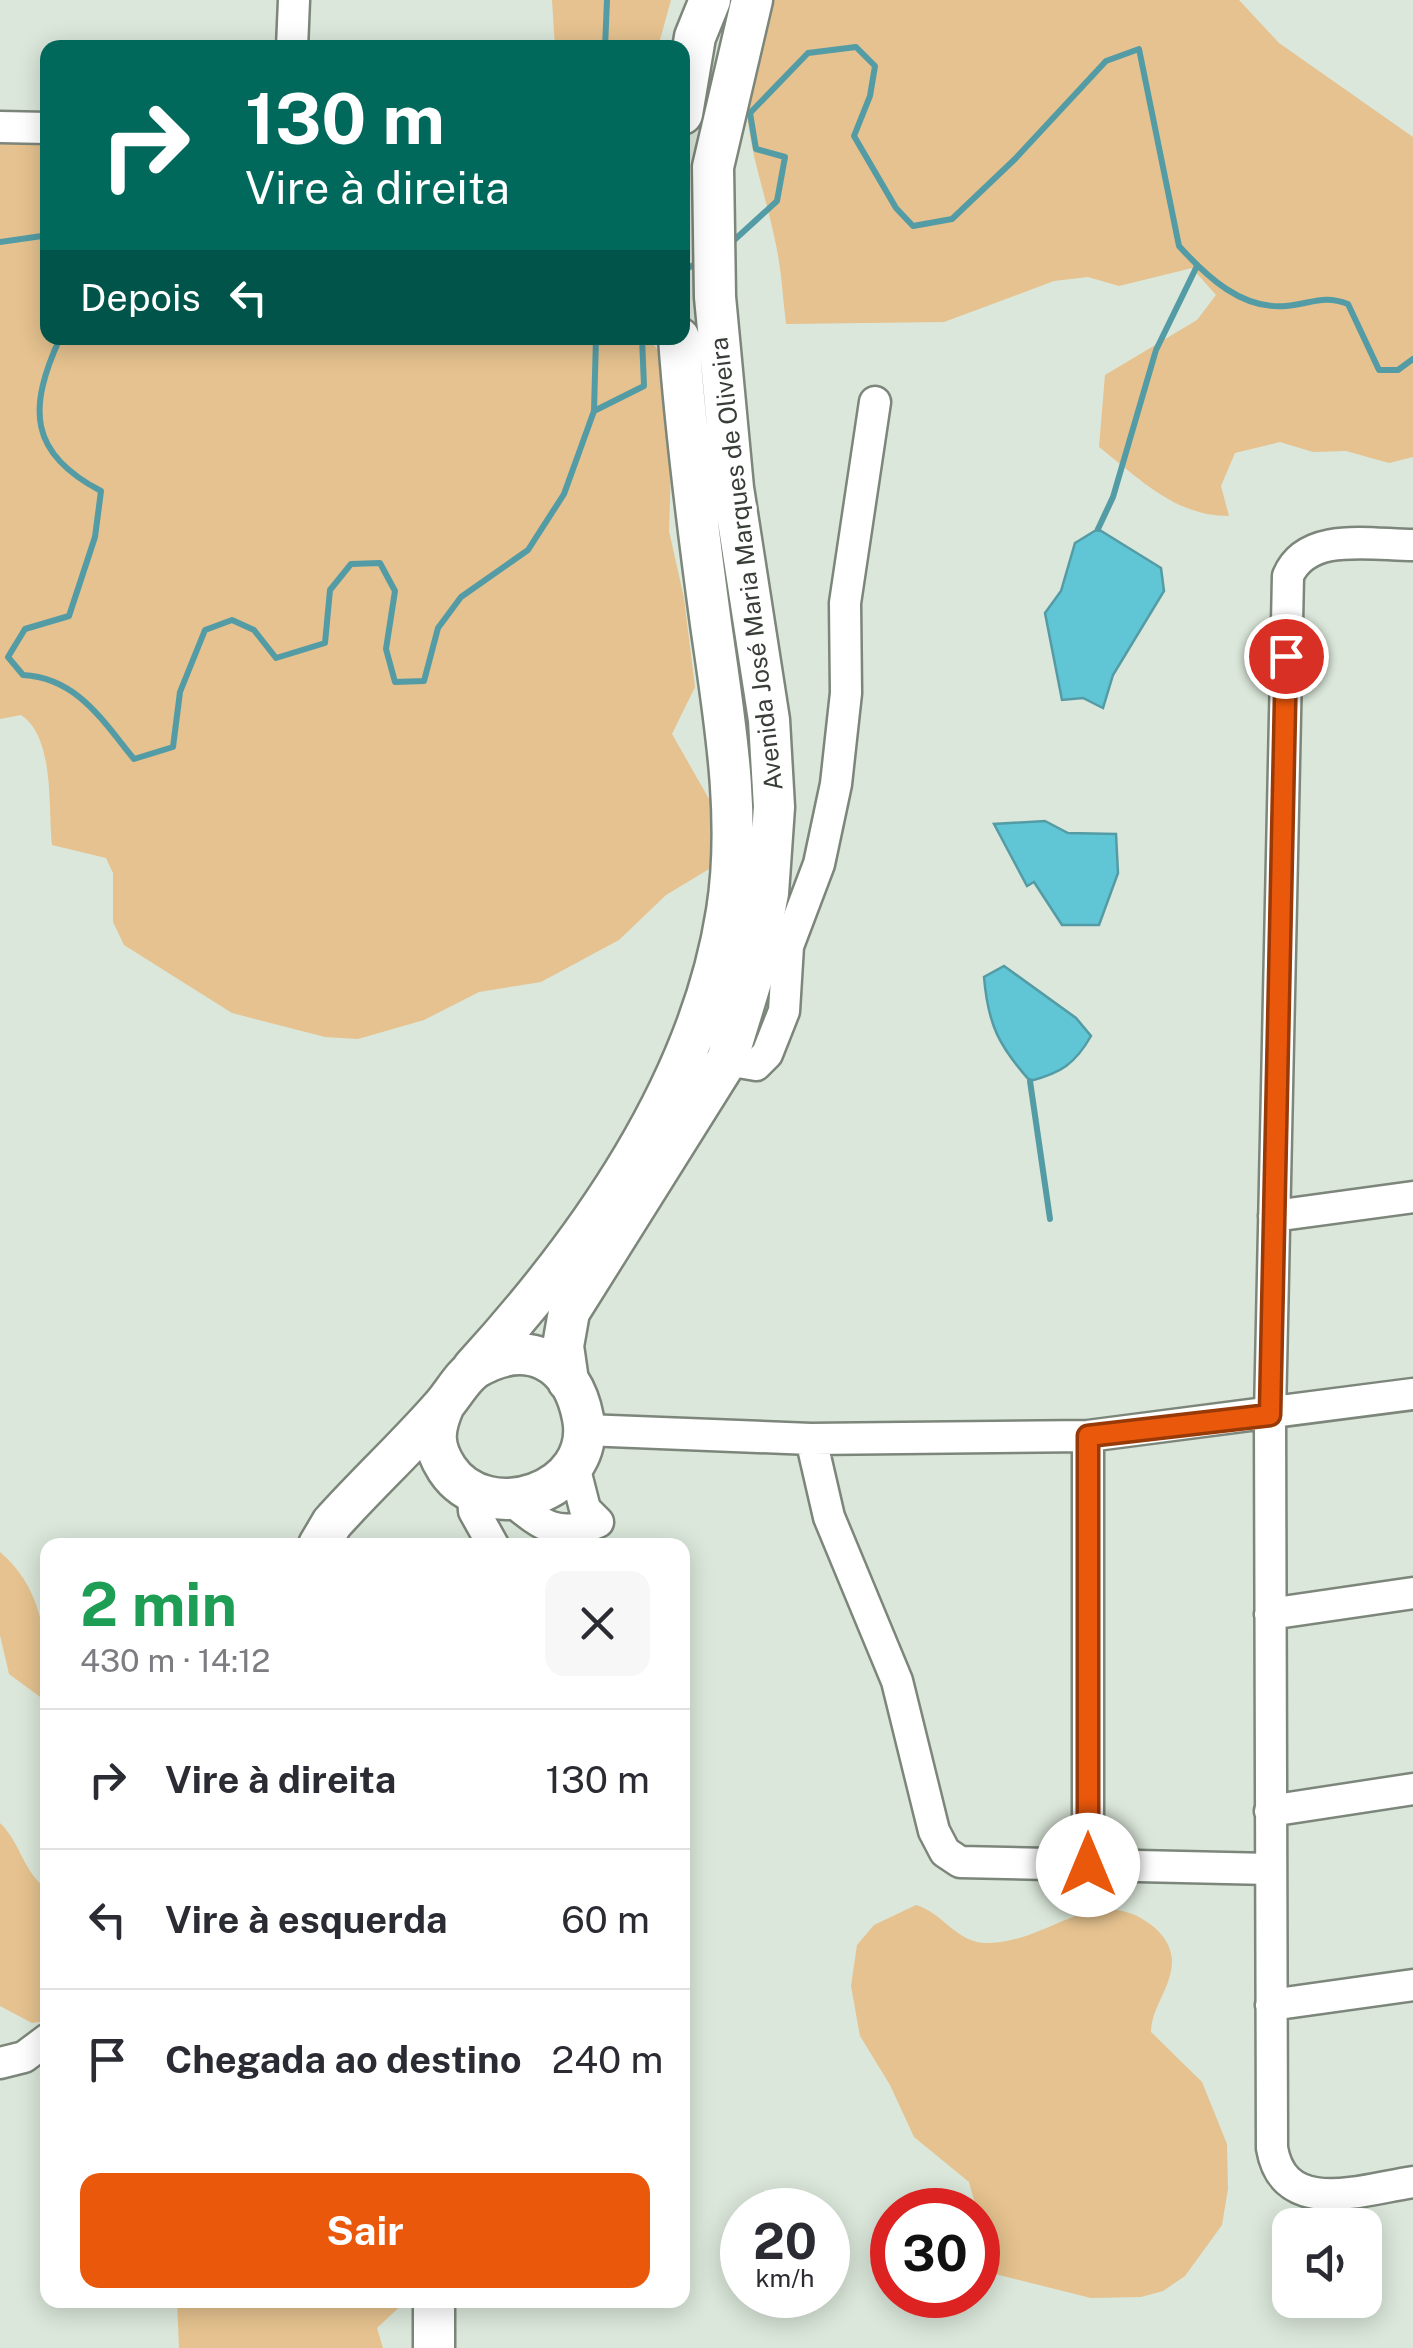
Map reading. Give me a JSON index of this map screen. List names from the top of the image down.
{
  "streets": {
    "main road": ["Avenida José Maria Marques de Oliveira"]
  },
  "page": {
    "turn": ["130 m", "Vire à direita"],
    "then": "Depois",
    "heading": ["2 min", "430 m · 14:12"],
    "list": [
      {
        "name": "Vire à direita",
        "value": "130 m"
      },
      {
        "name": "Vire à esquerda",
        "value": "60 m"
      },
      {
        "name": "Chegada ao destino",
        "value": "240 m"
      }
    ],
    "buttons": "Sair",
    "speed": "20 km/h",
    "limit": "30"
  }
}
